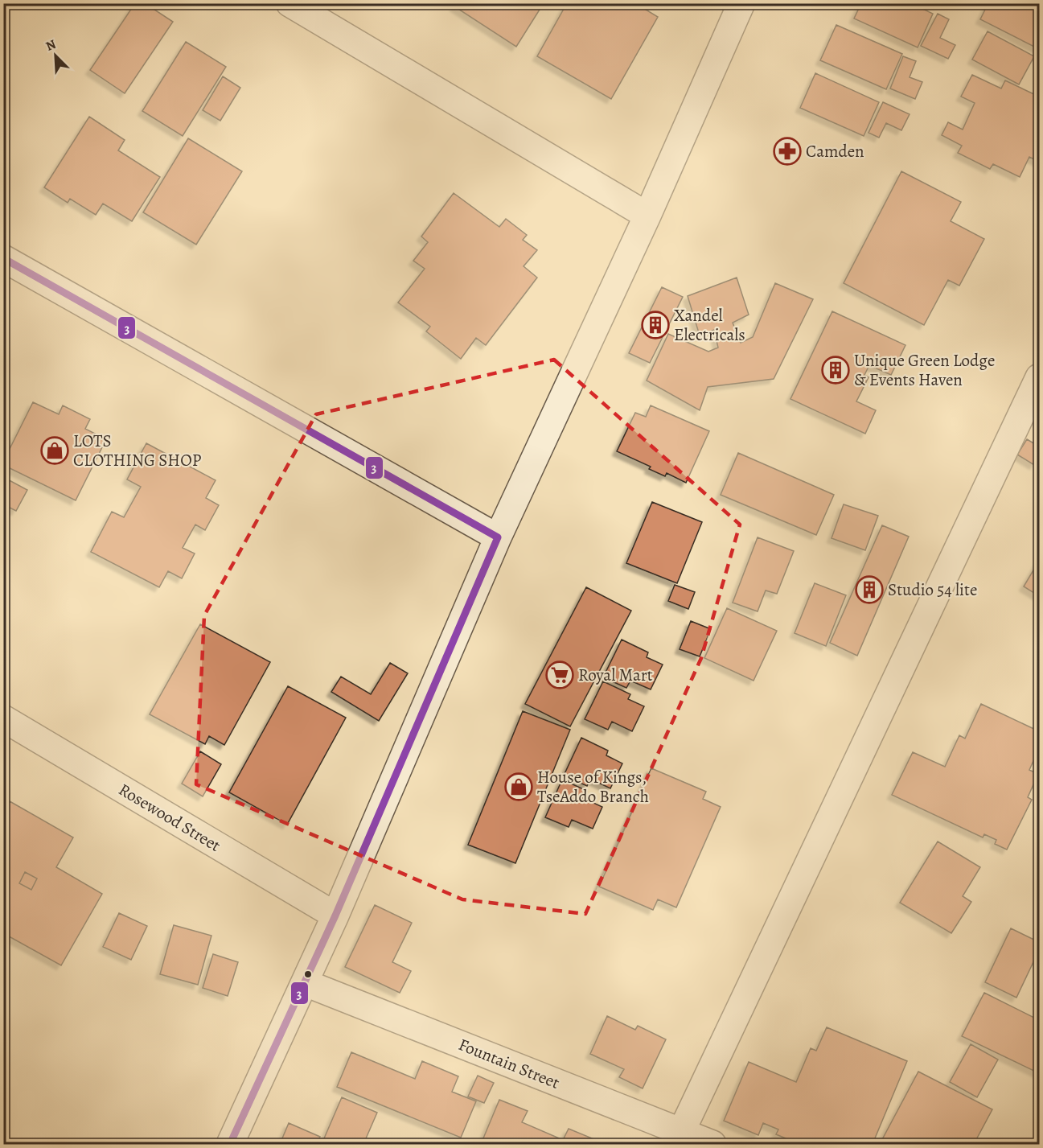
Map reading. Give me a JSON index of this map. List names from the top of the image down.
{
  "streets": {
    "street": ["Rosewood Street", "Fountain Street"]
  },
  "places": {
    "pharmacy": ["Camden"],
    "building": ["Xandel Electricals", "Unique Green Lodge & Events Haven", "Studio 54 lite"],
    "shop": ["LOTS CLOTHING SHOP", "House of Kings, TseAddo Branch"],
    "supermarket": ["Royal Mart"]
  },
  "lines": ["transit line 3"],
  "north": "top left"
}
